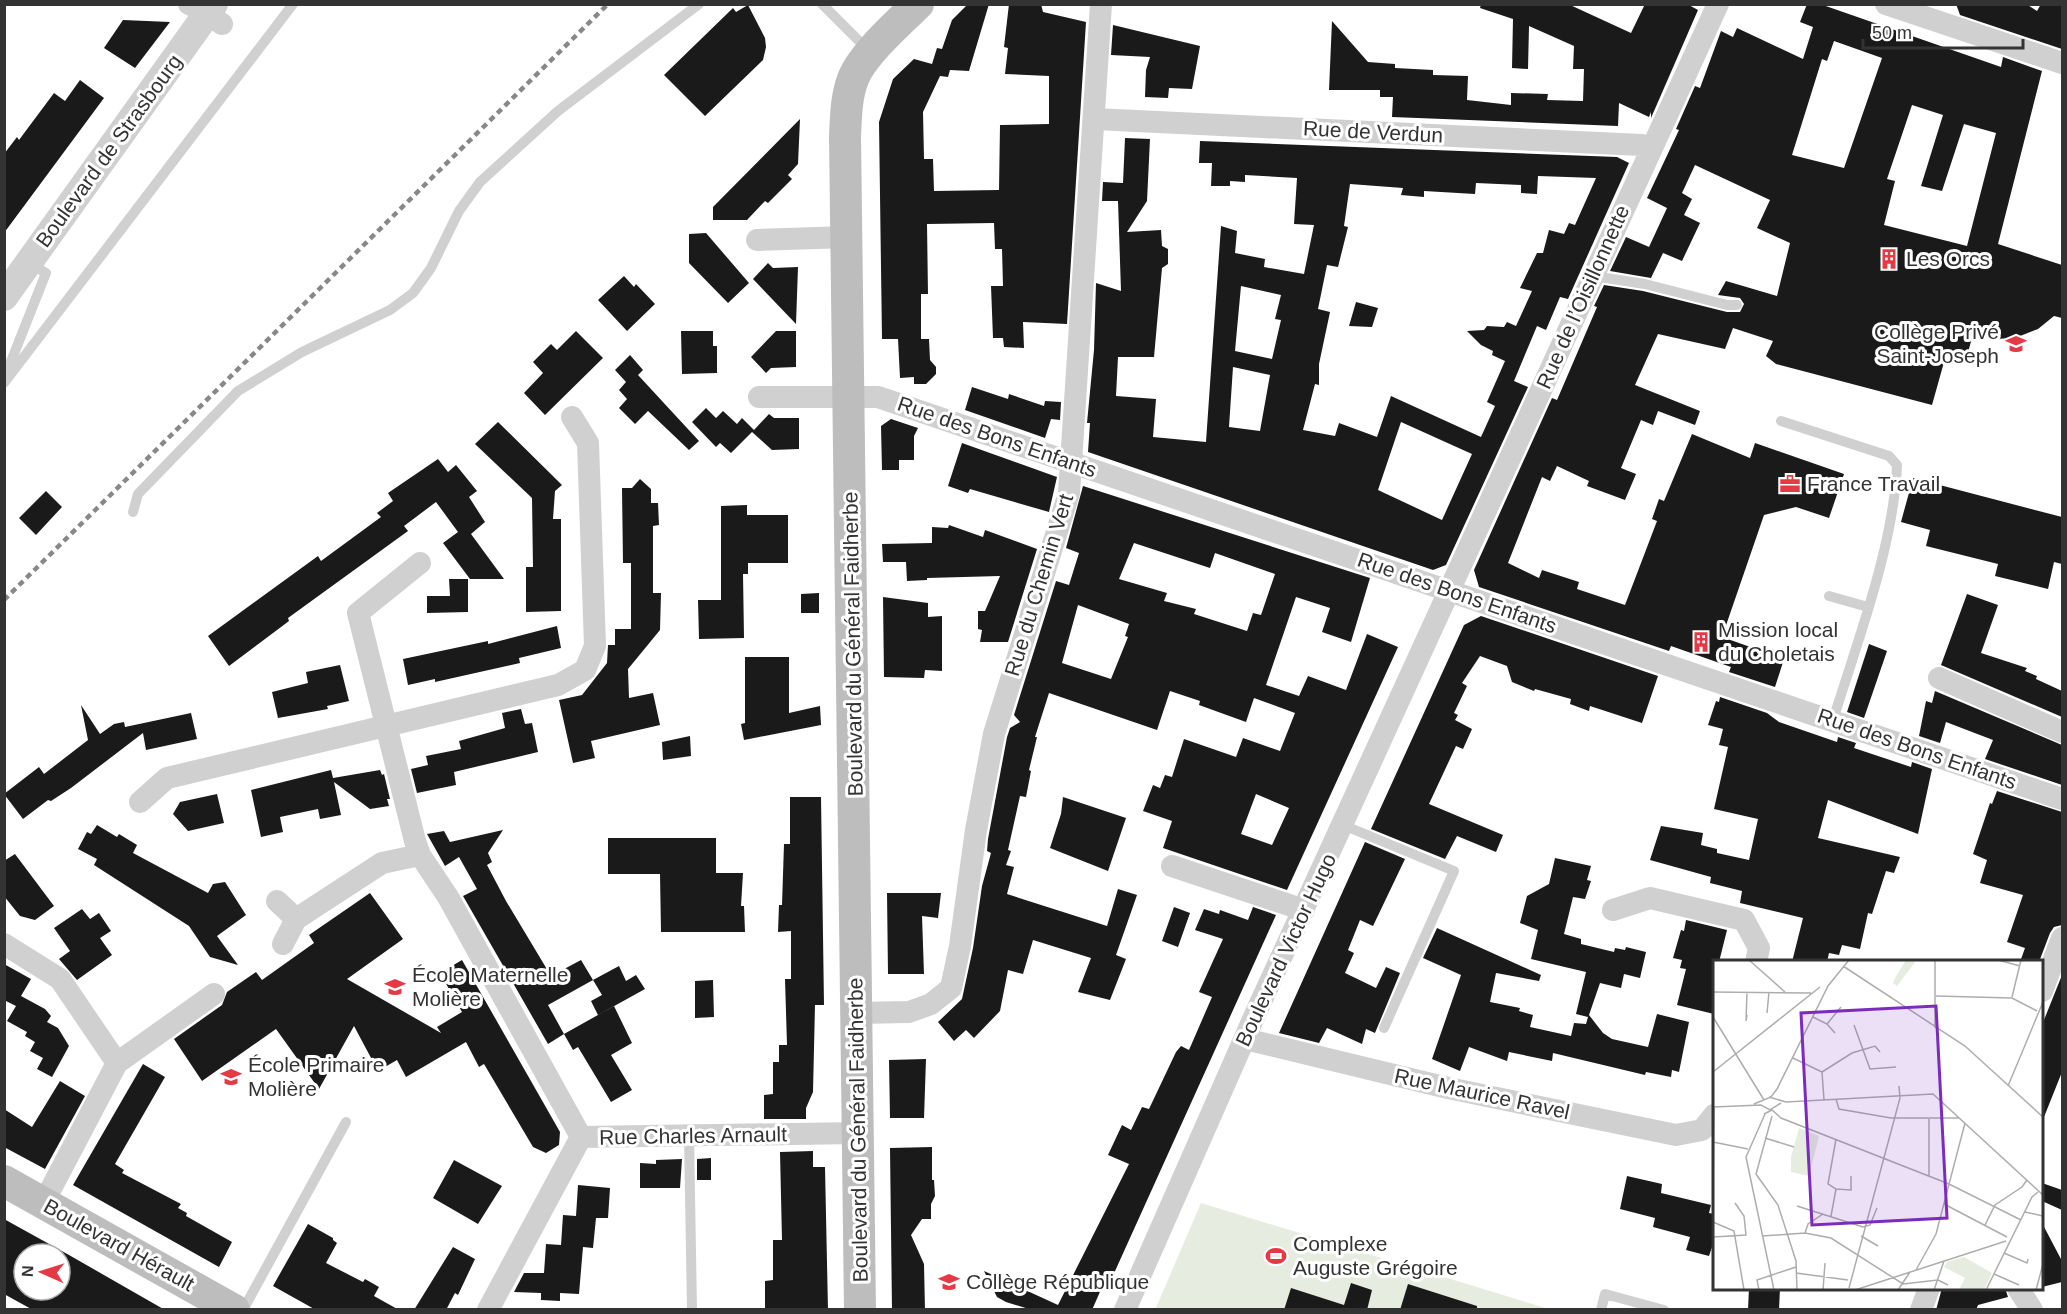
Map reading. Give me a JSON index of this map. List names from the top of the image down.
{
  "streets": {
    "main road": ["Boulevard du Général Faidherbe", "Boulevard Hérault"],
    "street": [
      "Rue de Verdun",
      "Boulevard de Strasbourg",
      "Rue de l’Oisillonnette",
      "Rue des Bons Enfants",
      "Rue du Chemin Vert",
      "Boulevard Victor Hugo",
      "Rue Maurice Ravel",
      "Rue Charles Arnault"
    ]
  },
  "crossings": [
    ["Rue de Verdun", "Rue de l’Oisillonnette"],
    ["Rue de Verdun", "Rue du Chemin Vert"],
    ["Rue de l’Oisillonnette", "Rue des Bons Enfants"],
    ["Rue de l’Oisillonnette", "Boulevard Victor Hugo"],
    ["Rue des Bons Enfants", "Rue du Chemin Vert"],
    ["Rue des Bons Enfants", "Boulevard du Général Faidherbe"],
    ["Rue des Bons Enfants", "Boulevard Victor Hugo"],
    ["Rue du Chemin Vert", "Boulevard du Général Faidherbe"],
    ["Boulevard du Général Faidherbe", "Rue Charles Arnault"],
    ["Boulevard Victor Hugo", "Rue Maurice Ravel"]
  ],
  "places": {
    "building": ["Les Orcs", "Mission local du Choletais"],
    "school or university": [
      "Collège Privé Saint-Joseph",
      "École Maternelle Molière",
      "École Primaire Molière",
      "Collège République"
    ],
    "office": ["France Travail"],
    "sports": ["Complexe Auguste Grégoire"]
  },
  "scale_bar": "50 m",
  "north": "left"
}
